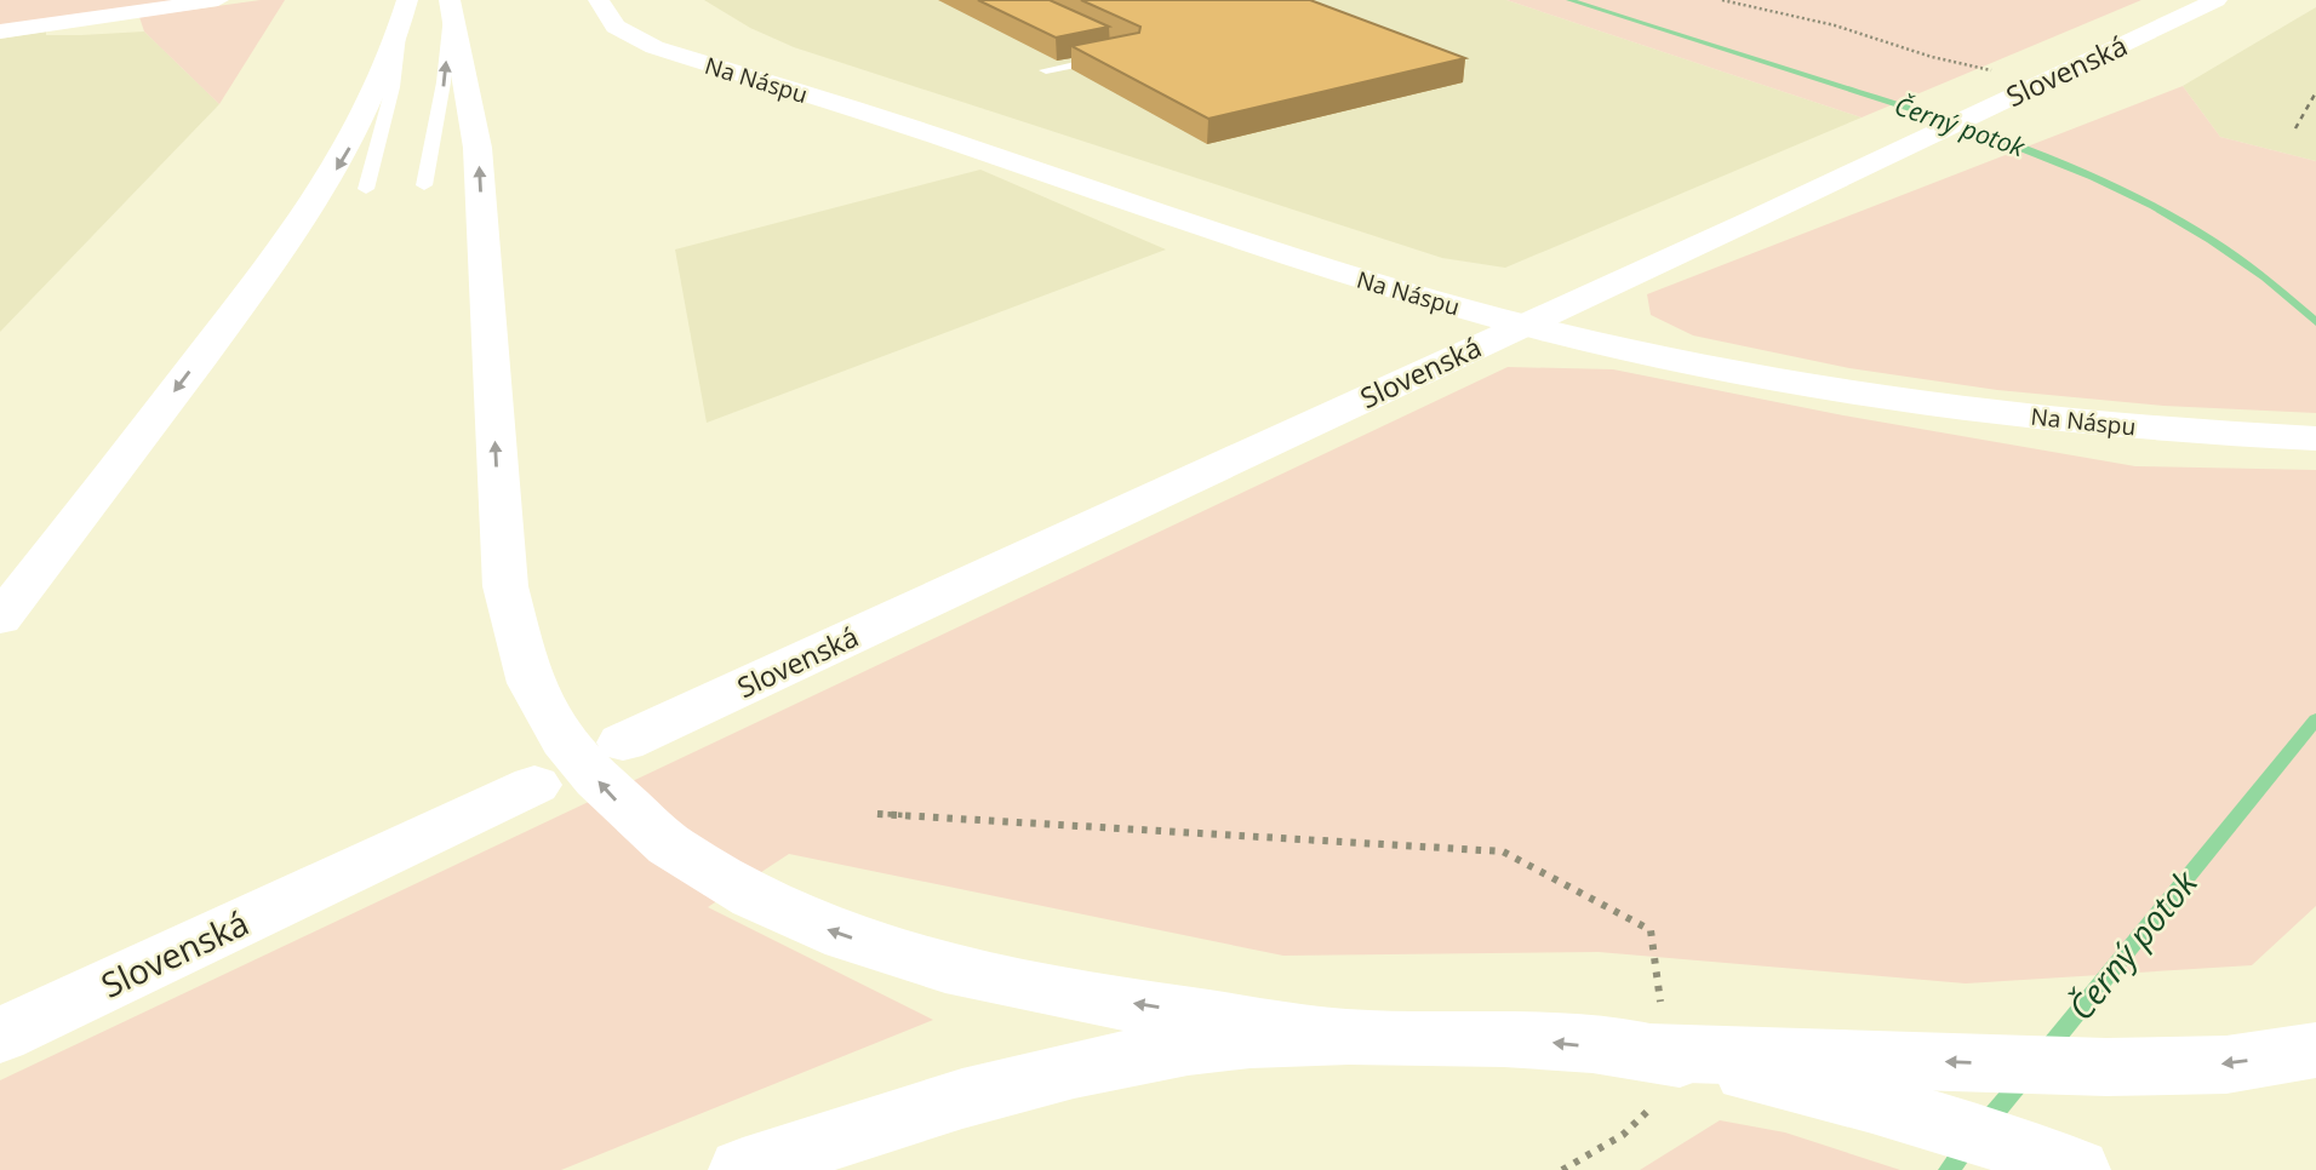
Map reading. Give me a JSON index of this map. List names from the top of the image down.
{
  "streets": {
    "main road": ["Slovenská", "Na Náspu"]
  },
  "crossings": [
    ["Slovenská", "Na Náspu"]
  ],
  "water": ["Černý potok"]
}
